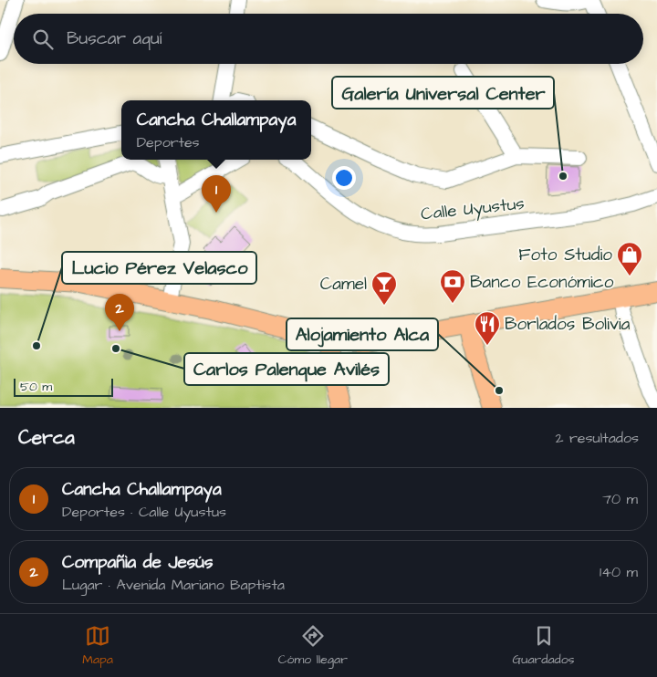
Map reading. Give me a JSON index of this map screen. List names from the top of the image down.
{
  "streets": {
    "street": ["Calle Uyustus"]
  },
  "places": {
    "other": [
      "Galería Universal Center",
      "Lucio Pérez Velasco",
      "Carlos Palenque Avilés",
      "Alojamiento Alca"
    ],
    "shop": ["Foto Studio"],
    "bank": ["Banco Económico"],
    "bar": ["Camel"],
    "restaurant": ["Borlados Bolivia"]
  },
  "scale_bar": "50 m",
  "page": {
    "search": "Buscar aquí",
    "popup": ["Cancha Challampaya", "Deportes"],
    "pins": ["1", "2"],
    "scale": "50 m",
    "heading": ["Cerca", "2 resultados"],
    "list": [
      {
        "mark": "1",
        "name": "Cancha Challampaya",
        "note": "Deportes · Calle Uyustus",
        "value": "70 m"
      },
      {
        "mark": "2",
        "name": "Compañìa de Jesús",
        "note": "Lugar · Avenida Mariano Baptista",
        "value": "140 m"
      }
    ],
    "nav": ["Mapa", "Cómo llegar", "Guardados"]
  }
}
